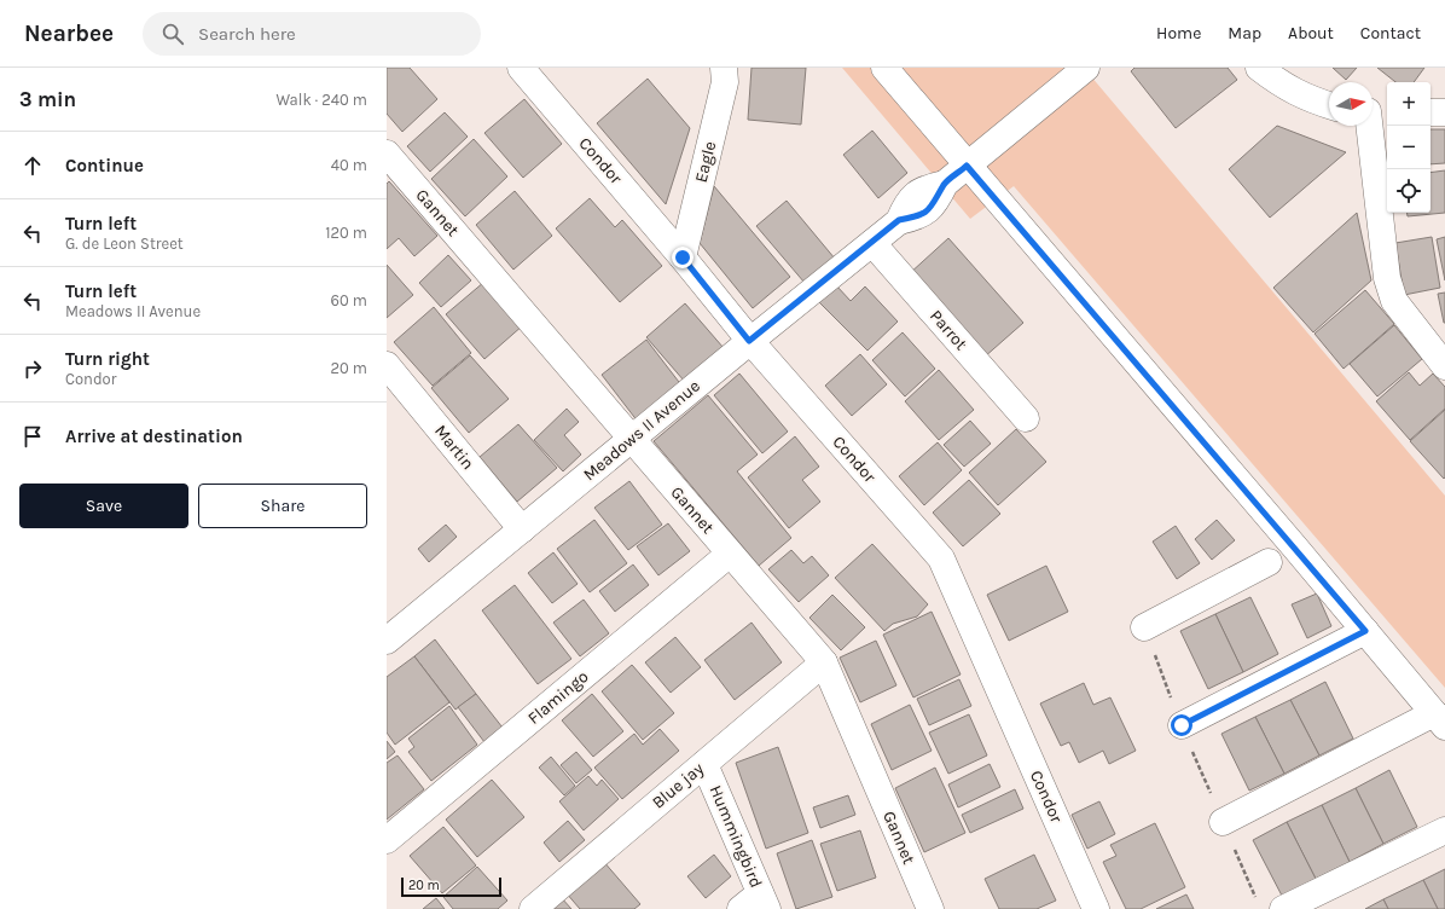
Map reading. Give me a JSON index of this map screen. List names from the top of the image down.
{
  "streets": {
    "street": [
      "Condor",
      "Eagle",
      "Gannet",
      "Parrot",
      "Meadows II Avenue",
      "Martin",
      "Flamingo",
      "Blue jay",
      "Hummingbird"
    ]
  },
  "crossings": [
    ["Condor", "Eagle"],
    ["Condor", "Meadows II Avenue"],
    ["Gannet", "Meadows II Avenue"],
    ["Gannet", "Flamingo"],
    ["Gannet", "Blue jay"],
    ["Parrot", "Meadows II Avenue"],
    ["Meadows II Avenue", "Martin"],
    ["Blue jay", "Hummingbird"]
  ],
  "scale_bar": "20 m",
  "north": "right",
  "page": {
    "header": "Nearbee",
    "search": "Search here",
    "nav": [
      "Home",
      "Map",
      "About",
      "Contact"
    ],
    "heading": ["3 min", "Walk · 240 m"],
    "map_buttons": ["+", "−"],
    "list": [
      ["Continue", "40 m"],
      ["Turn left", "G. de Leon Street", "120 m"],
      ["Turn left", "Meadows II Avenue", "60 m"],
      ["Turn right", "Condor", "20 m"],
      "Arrive at destination"
    ],
    "buttons": ["Save", "Share"],
    "scale": "20 m"
  }
}
